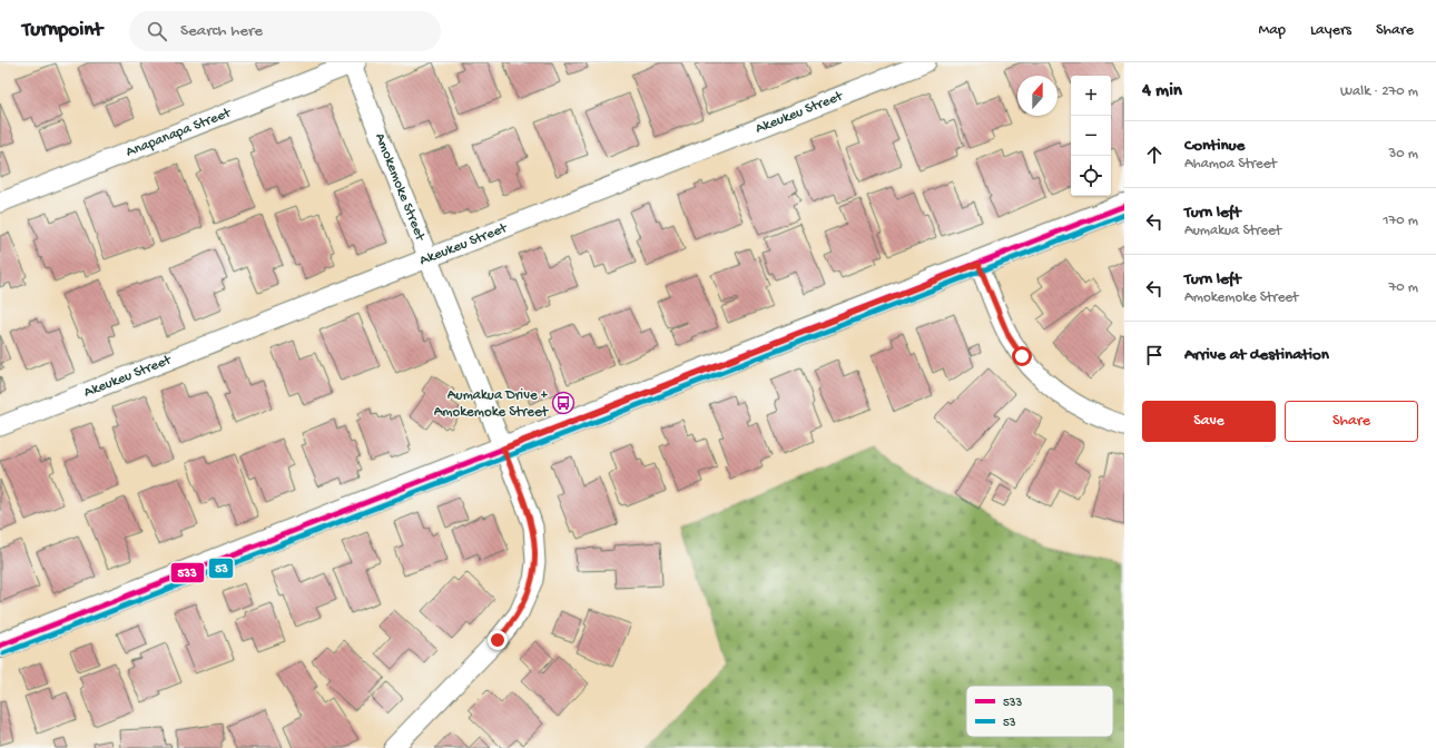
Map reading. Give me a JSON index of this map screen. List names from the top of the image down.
{
  "streets": {
    "street": ["Akeukeu Street", "Anapanapa Street", "Amokemoke Street"]
  },
  "crossings": [
    ["Akeukeu Street", "Amokemoke Street"],
    ["Anapanapa Street", "Amokemoke Street"]
  ],
  "places": {
    "bus stop": ["Aumakua Drive + Amokemoke Street"]
  },
  "lines": ["transit line 533", "transit line 53"],
  "legend": ["533", "53"],
  "north": "top",
  "page": {
    "header": "Turnpoint",
    "search": "Search here",
    "nav": ["Map", "Layers", "Share"],
    "heading": ["4 min", "Walk · 270 m"],
    "map_buttons": ["+", "−"],
    "list": [
      ["Continue", "Ahamoa Street", "30 m"],
      ["Turn left", "Aumakua Street", "170 m"],
      ["Turn left", "Amokemoke Street", "70 m"],
      "Arrive at destination"
    ],
    "buttons": ["Save", "Share"]
  }
}
